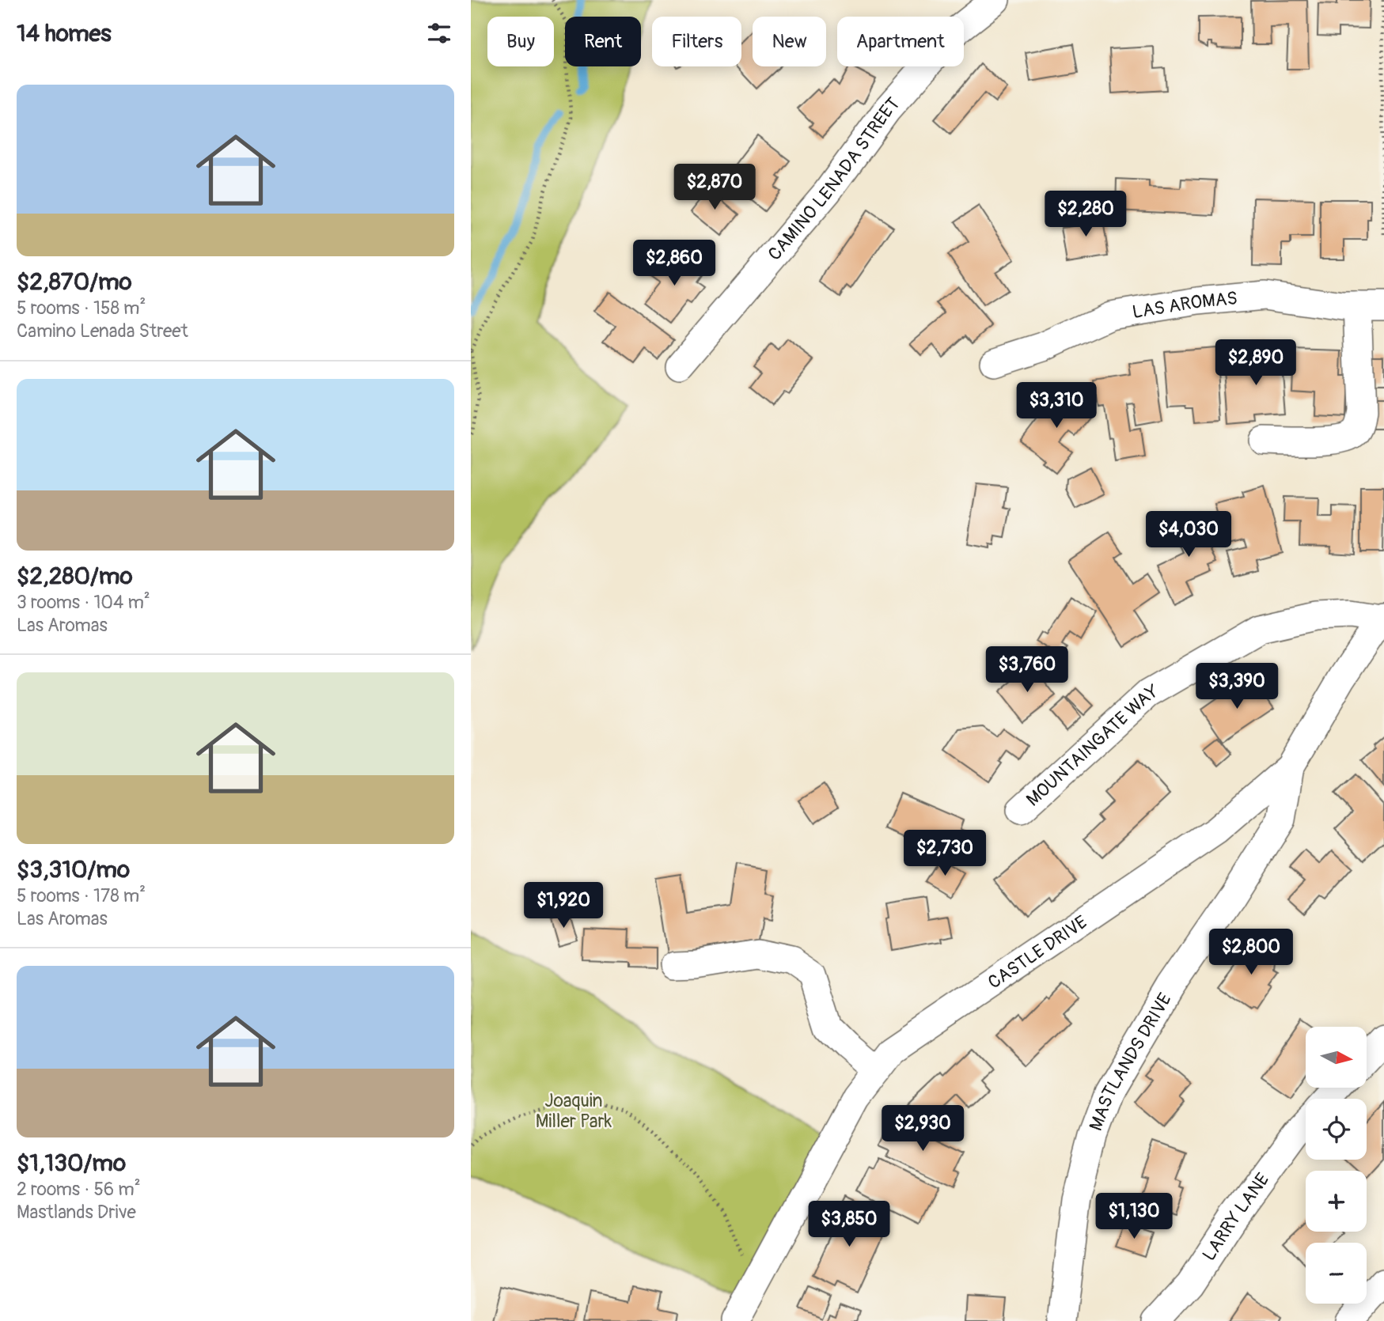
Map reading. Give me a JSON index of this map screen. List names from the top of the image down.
{
  "streets": {
    "street": [
      "CAMINO LENADA STREET",
      "LAS AROMAS",
      "MOUNTAINGATE WAY",
      "CASTLE DRIVE",
      "MASTLANDS DRIVE",
      "LARRY LANE"
    ]
  },
  "crossings": [
    ["MOUNTAINGATE WAY", "CASTLE DRIVE"],
    ["CASTLE DRIVE", "MASTLANDS DRIVE"]
  ],
  "parks": ["Joaquin Miller Park"],
  "north": "right",
  "page": {
    "heading": "14 homes",
    "chip": [
      "Buy",
      "Rent",
      "Filters",
      "New",
      "Apartment"
    ],
    "list": [
      {
        "name": "$2,870/mo",
        "note": "5 rooms · 158 m² · Camino Lenada Street"
      },
      {
        "name": "$2,280/mo",
        "note": "3 rooms · 104 m² · Las Aromas"
      },
      {
        "name": "$3,310/mo",
        "note": "5 rooms · 178 m² · Las Aromas"
      },
      {
        "name": "$1,130/mo",
        "note": "2 rooms · 56 m² · Mastlands Drive"
      }
    ],
    "price": [
      "$2,870",
      "$2,280",
      "$2,860",
      "$2,890",
      "$3,310",
      "$4,030",
      "$3,760",
      "$3,390",
      "$2,730",
      "$1,920",
      "$2,800",
      "$2,930",
      "$1,130",
      "$3,850"
    ],
    "map_buttons": ["+", "−"]
  }
}
